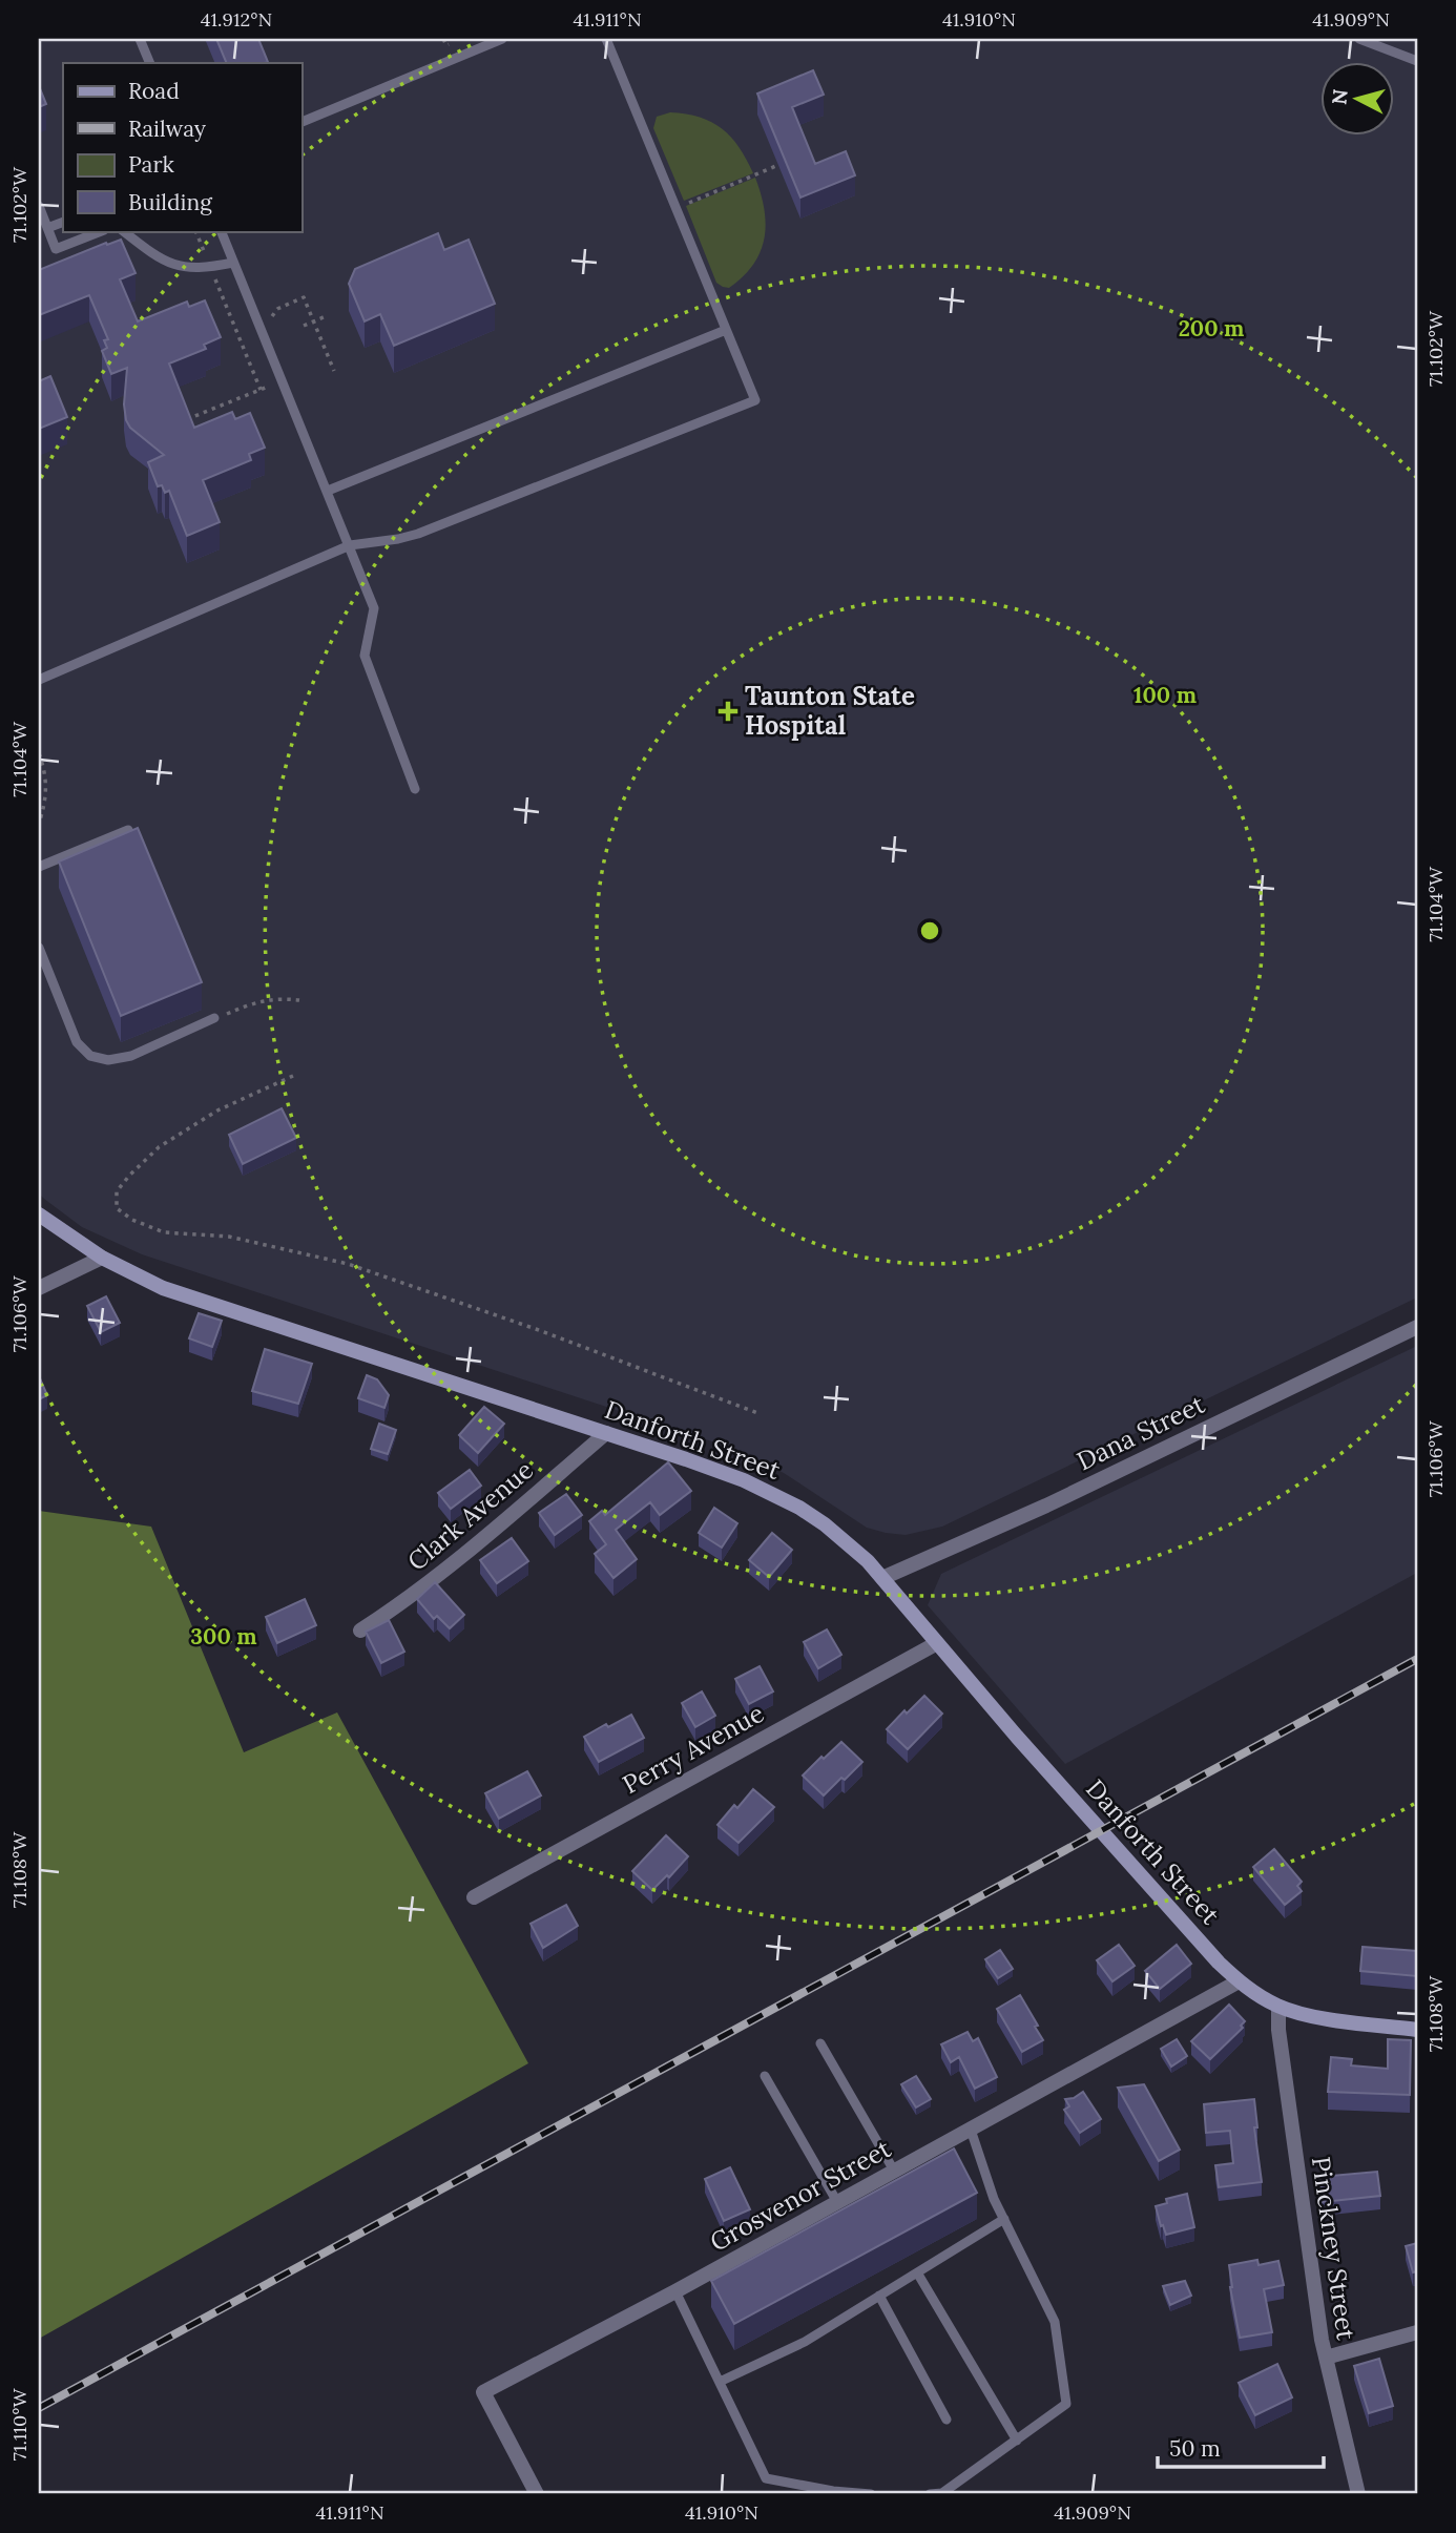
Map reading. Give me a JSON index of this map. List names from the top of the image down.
{
  "streets": {
    "street": [
      "Dana Street",
      "Danforth Street",
      "Clark Avenue",
      "Perry Avenue",
      "Grosvenor Street",
      "Pinckney Street"
    ]
  },
  "crossings": [
    ["Dana Street", "Danforth Street"],
    ["Danforth Street", "Clark Avenue"],
    ["Danforth Street", "Perry Avenue"],
    ["Danforth Street", "Grosvenor Street"],
    ["Danforth Street", "Pinckney Street"]
  ],
  "places": {
    "health": ["Taunton State Hospital"]
  },
  "legend": [
    "Road",
    "Railway",
    "Park",
    "Building"
  ],
  "scale_bar": "50 m",
  "north": "left",
  "coordinates": [
    "41.912°N",
    "41.911°N",
    "41.910°N",
    "41.909°N",
    "71.102°W",
    "71.104°W",
    "71.106°W",
    "71.108°W",
    "71.110°W"
  ],
  "rings": ["200 m", "100 m", "300 m"]
}
